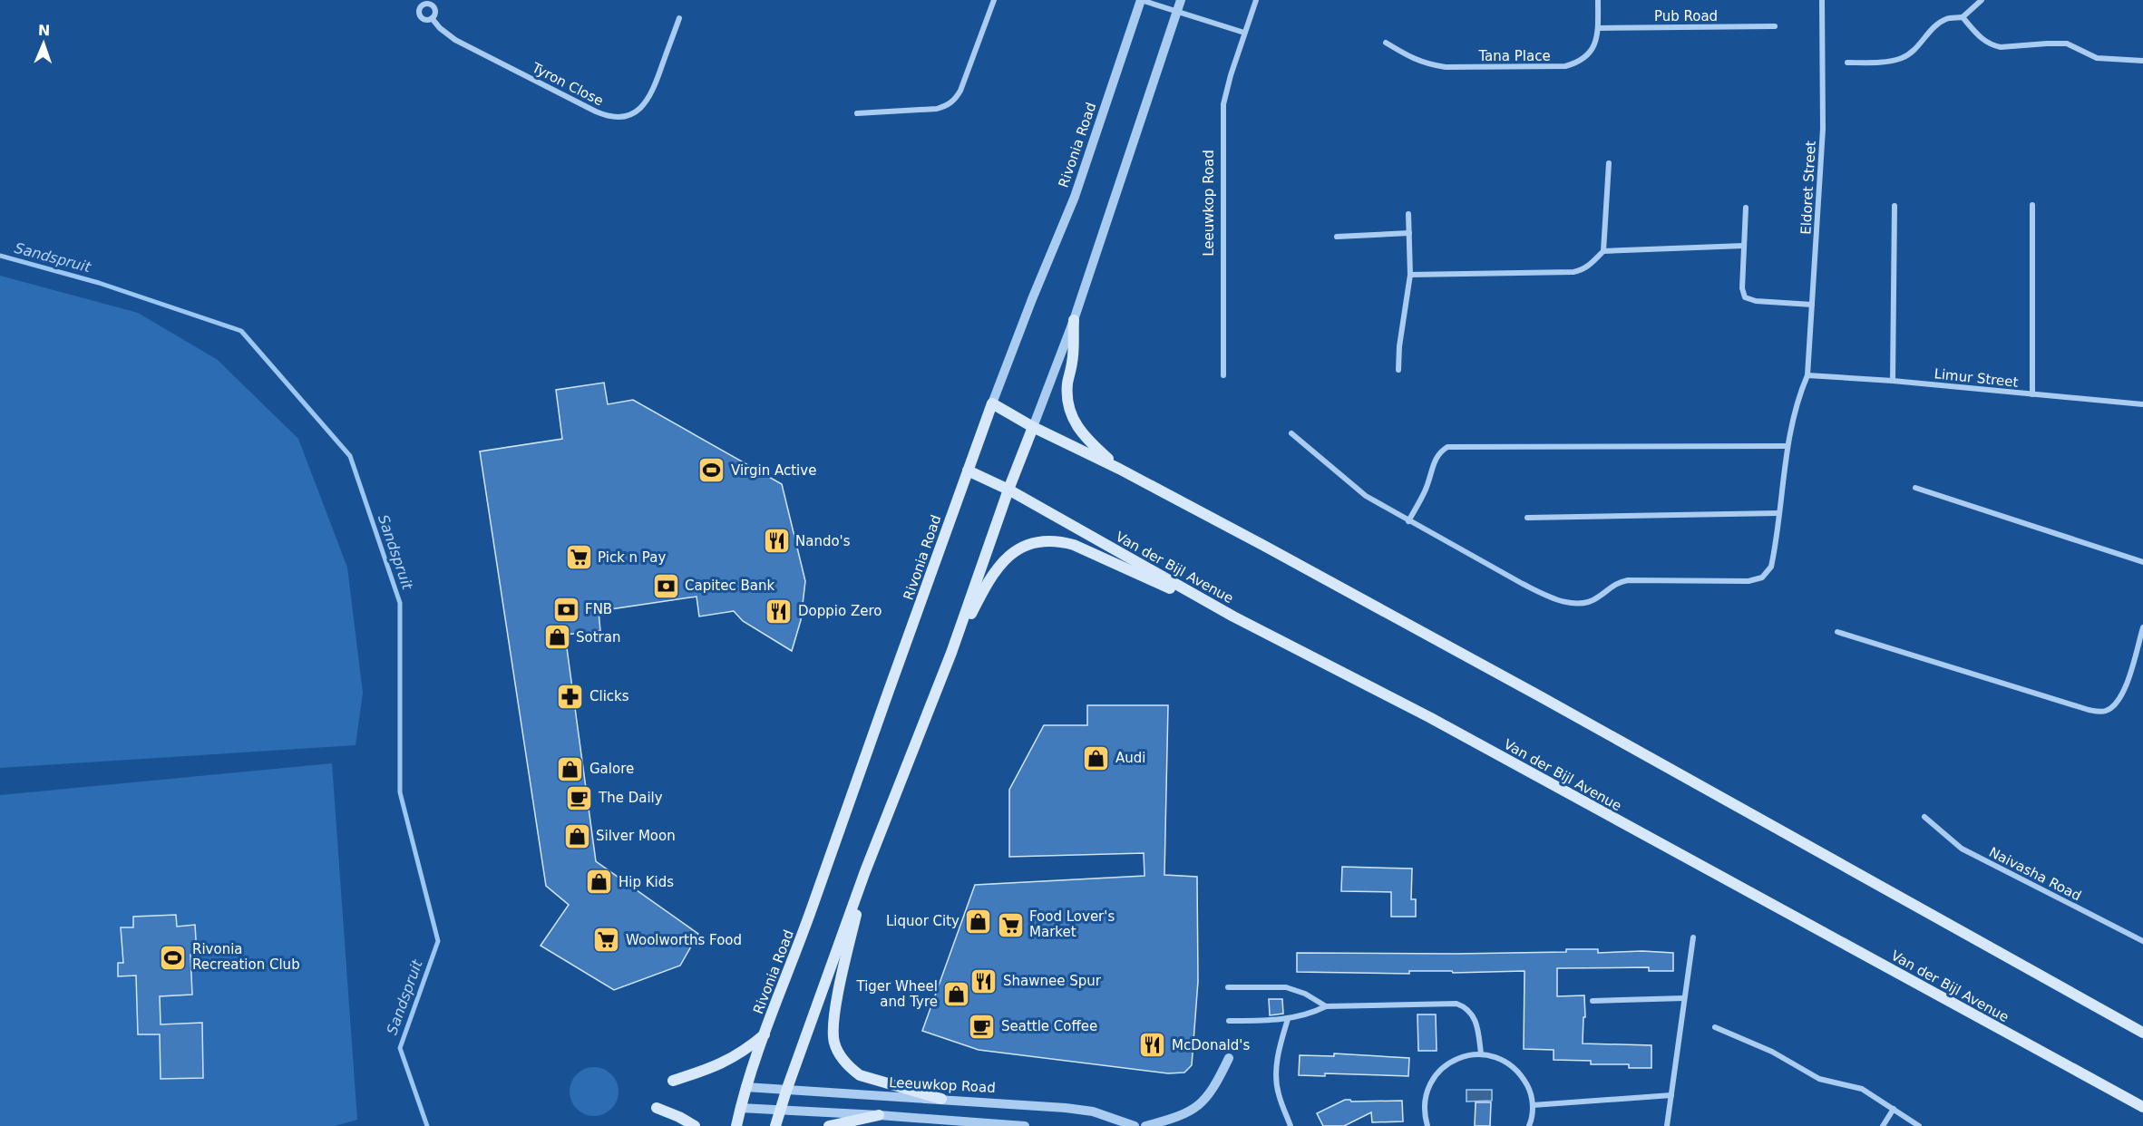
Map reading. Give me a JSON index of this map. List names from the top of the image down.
{
  "streets": {
    "main road": ["Rivonia Road", "Van der Bijl Avenue"],
    "street": [
      "Pub Road",
      "Tana Place",
      "Tyron Close",
      "Eldoret Street",
      "Leeuwkop Road",
      "Limur Street",
      "Naivasha Road"
    ]
  },
  "crossings": [
    ["Pub Road", "Tana Place"],
    ["Rivonia Road", "Leeuwkop Road"],
    ["Rivonia Road", "Van der Bijl Avenue"],
    ["Eldoret Street", "Limur Street"]
  ],
  "water": ["Sandspruit"],
  "places": {
    "sports": ["Virgin Active", "Rivonia Recreation Club"],
    "restaurant": [
      "Nando's",
      "Doppio Zero",
      "Shawnee Spur",
      "McDonald's"
    ],
    "supermarket": ["Pick n Pay", "Food Lover's Market", "Woolworths Food"],
    "bank": ["Capitec Bank", "FNB"],
    "shop": [
      "Sotran",
      "Audi",
      "Galore",
      "Silver Moon",
      "Hip Kids",
      "Liquor City",
      "Tiger Wheel and Tyre"
    ],
    "pharmacy": ["Clicks"],
    "cafe": ["The Daily", "Seattle Coffee"]
  },
  "north": "top"
}
